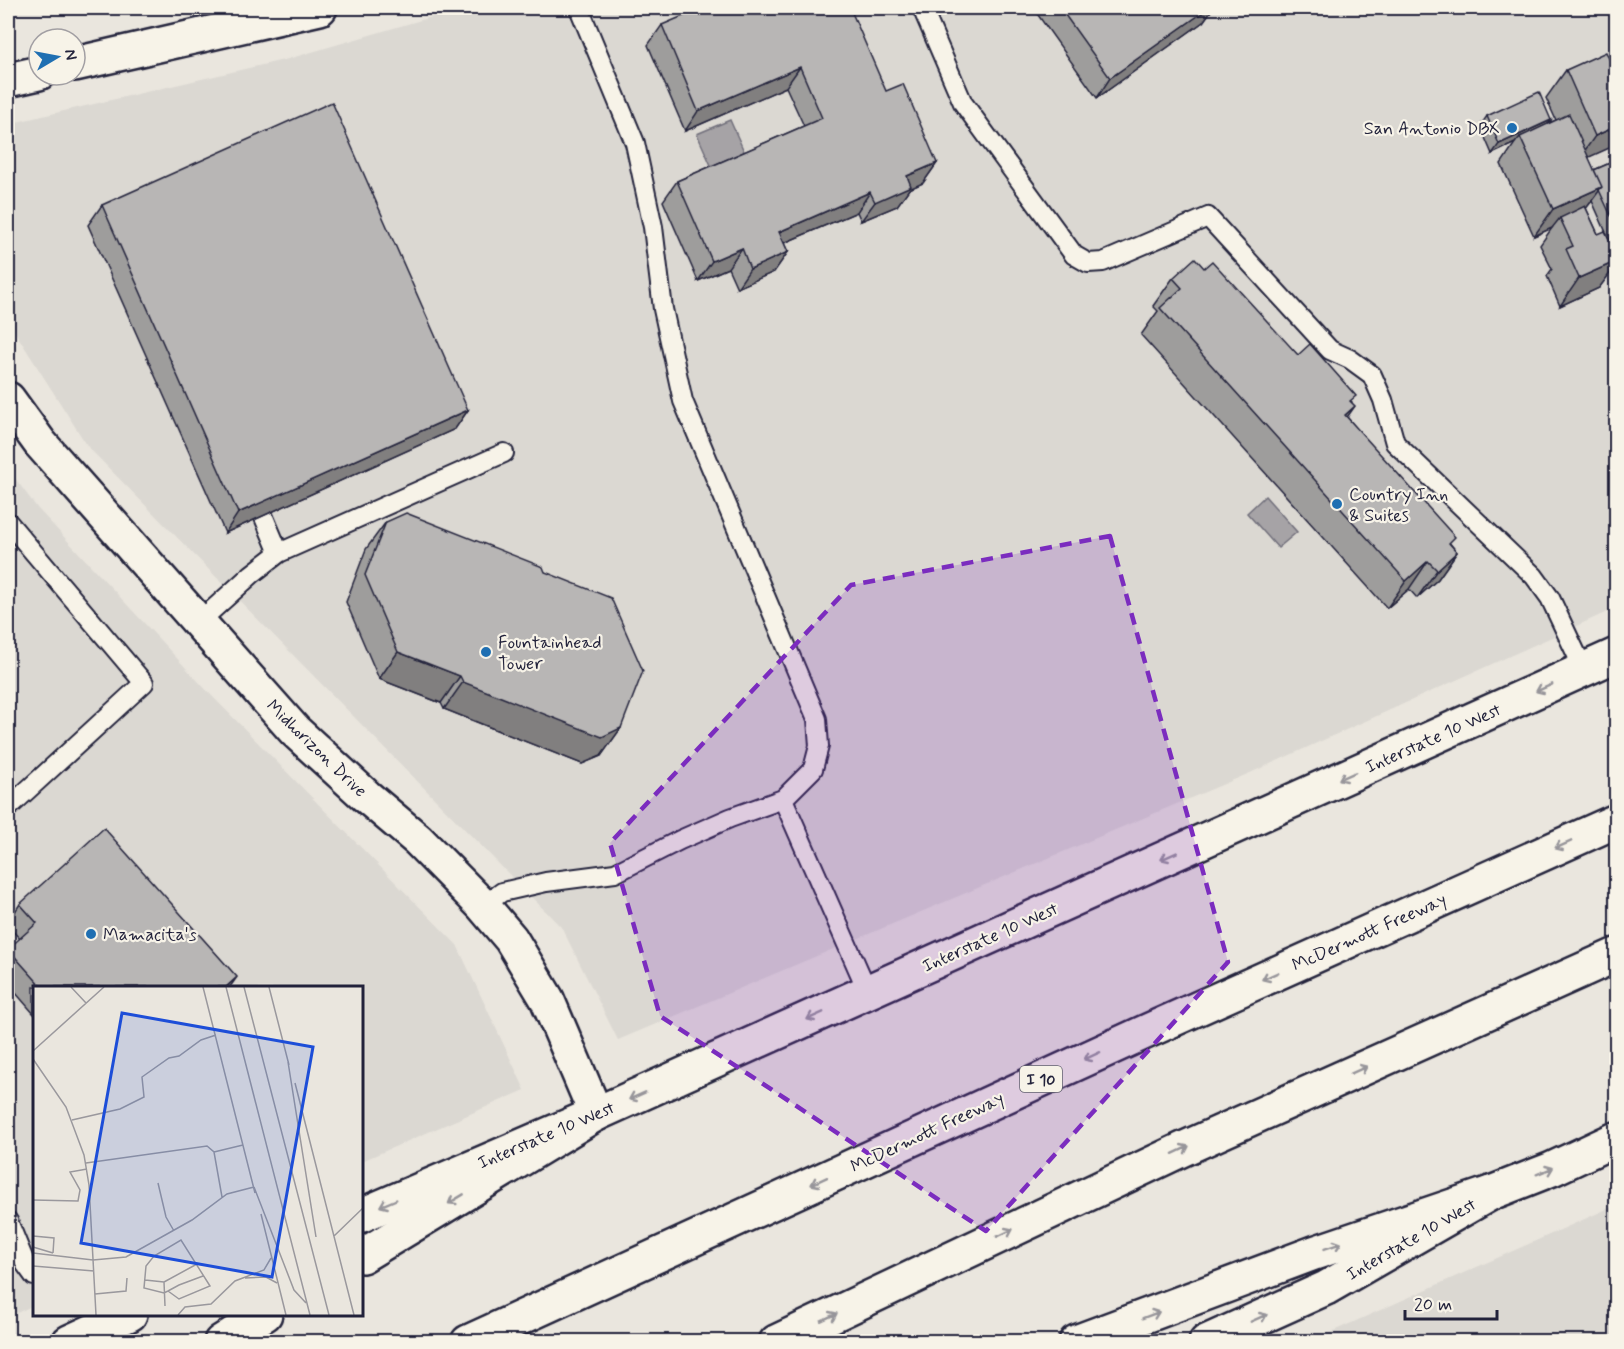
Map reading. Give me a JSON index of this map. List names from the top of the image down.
{
  "streets": {
    "main road": [
      "Interstate 10 West",
      "Midhorizon Drive",
      "McDermott Freeway",
      "I 10"
    ]
  },
  "crossings": [
    ["Interstate 10 West", "Midhorizon Drive"]
  ],
  "places": [
    "San Antonio DBX",
    "Country Inn & Suites",
    "Fountainhead Tower",
    "Mamacita's"
  ],
  "scale_bar": "20 m",
  "north": "right"
}
